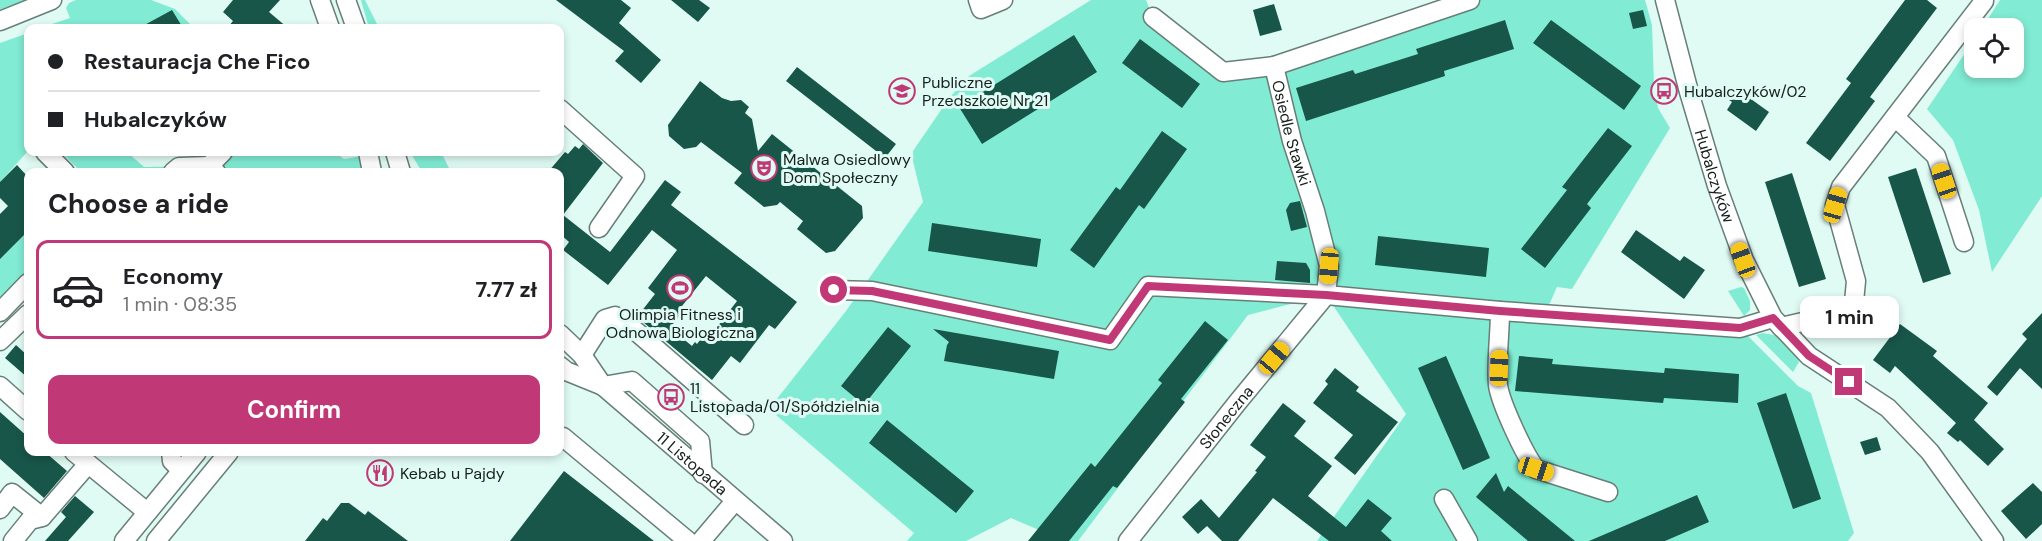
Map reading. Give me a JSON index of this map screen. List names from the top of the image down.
{
  "streets": {
    "street": [
      "Osiedle Stawki",
      "Hubalczyków",
      "Słoneczna",
      "11 Listopada"
    ]
  },
  "crossings": [
    ["Osiedle Stawki", "Słoneczna"]
  ],
  "places": {
    "school or university": ["Publiczne Przedszkole Nr 21"],
    "bus stop": ["Hubalczyków/02", "11 Listopada/01/Spółdzielnia"],
    "theatre": ["Malwa Osiedlowy Dom Społeczny"],
    "sports": ["Olimpia Fitness i Odnowa Biologiczna"],
    "restaurant": ["Kebab u Pajdy"]
  },
  "page": {
    "banner": ["Restauracja Che Fico", "Hubalczyków"],
    "heading": "Choose a ride",
    "list": [
      {
        "name": "Economy",
        "note": "1 min · 08:35",
        "value": "7.77 zł"
      }
    ],
    "bubble": "1 min",
    "buttons": "Confirm"
  }
}
